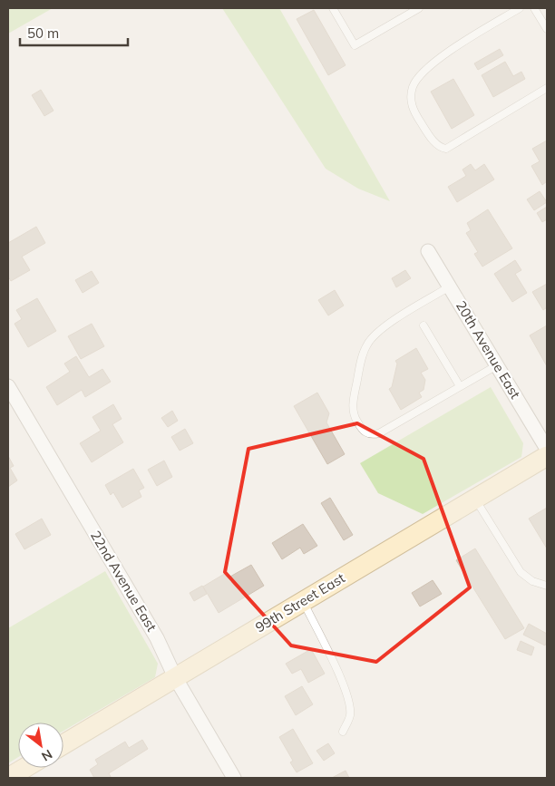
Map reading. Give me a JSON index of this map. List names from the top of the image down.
{
  "streets": {
    "street": ["20th Avenue East", "22nd Avenue East", "99th Street East"]
  },
  "crossings": [
    ["22nd Avenue East", "99th Street East"]
  ],
  "scale_bar": "50 m",
  "north": "bottom right"
}
